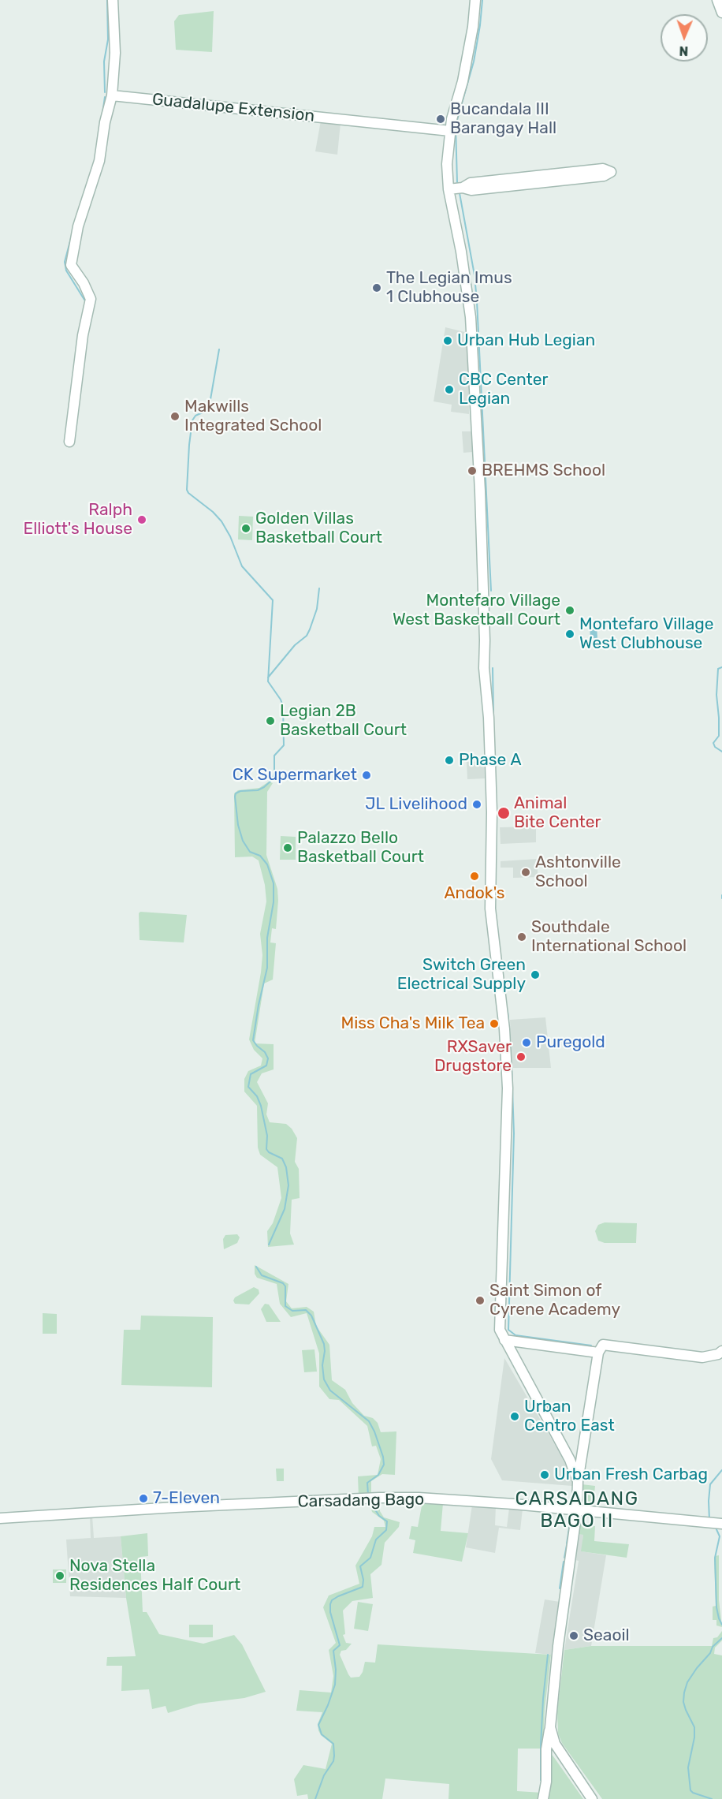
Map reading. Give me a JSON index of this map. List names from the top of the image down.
{
  "streets": {
    "main road": ["Guadalupe Extension", "Carsadang Bago"]
  },
  "districts": ["CARSADANG BAGO II"],
  "places": [
    "Bucandala III Barangay Hall",
    "The Legian Imus 1 Clubhouse",
    "Urban Hub Legian",
    "CBC Center Legian",
    "Makwills Integrated School",
    "BREHMS School",
    "Ralph Elliott's House",
    "Golden Villas Basketball Court",
    "Montefaro Village West Basketball Court",
    "Montefaro Village West Clubhouse",
    "Legian 2B Basketball Court",
    "Phase A",
    "CK Supermarket",
    "JL Livelihood",
    "Animal Bite Center",
    "Palazzo Bello Basketball Court",
    "Ashtonville School",
    "Andok's",
    "Southdale International School",
    "Switch Green Electrical Supply",
    "Miss Cha's Milk Tea",
    "Puregold",
    "RXSaver Drugstore",
    "Saint Simon of Cyrene Academy",
    "Urban Centro East",
    "Urban Fresh Carbag",
    "7-Eleven",
    "Nova Stella Residences Half Court",
    "Seaoil"
  ],
  "north": "bottom"
}
